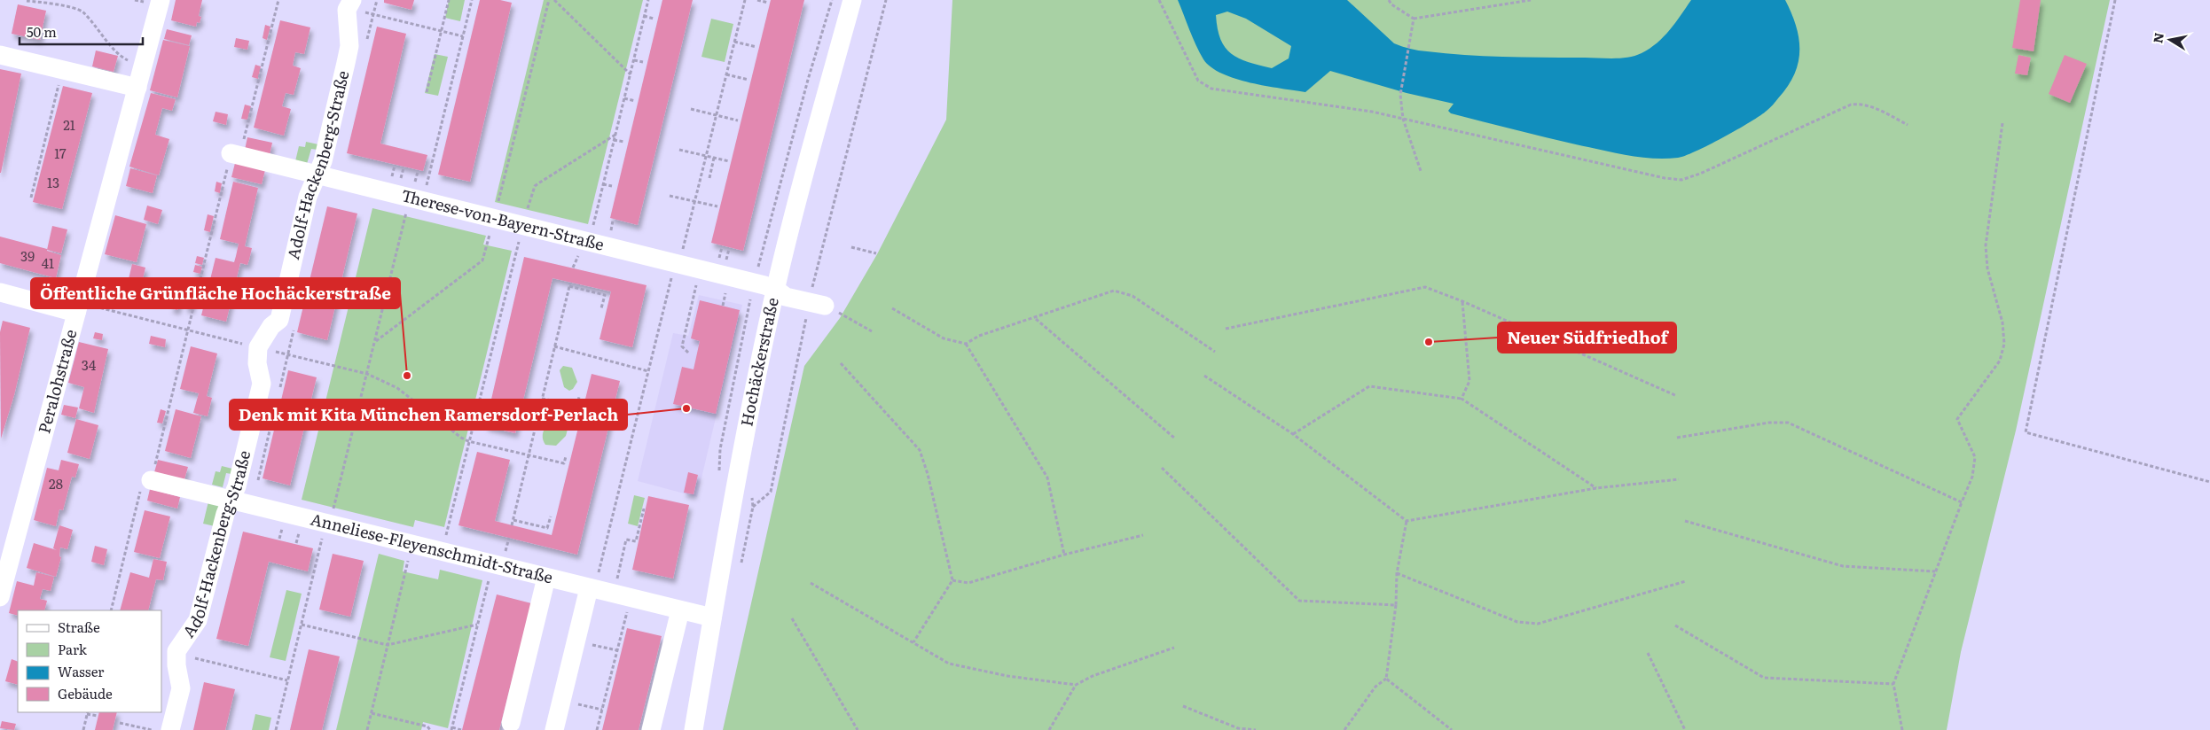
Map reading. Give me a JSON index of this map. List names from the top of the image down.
{
  "streets": {
    "street": [
      "Adolf-Hackenberg-Straße",
      "Therese-von-Bayern-Straße",
      "Hochäckerstraße",
      "Peralohstraße",
      "Anneliese-Fleyenschmidt-Straße"
    ]
  },
  "crossings": [
    ["Adolf-Hackenberg-Straße", "Therese-von-Bayern-Straße"],
    ["Adolf-Hackenberg-Straße", "Anneliese-Fleyenschmidt-Straße"],
    ["Therese-von-Bayern-Straße", "Hochäckerstraße"],
    ["Hochäckerstraße", "Anneliese-Fleyenschmidt-Straße"]
  ],
  "places": ["Neuer Südfriedhof", "Öffentliche Grünfläche Hochäckerstraße", "Denk mit Kita München Ramersdorf-Perlach"],
  "house_numbers": [
    "21",
    "17",
    "13",
    "39",
    "41",
    "34",
    "28"
  ],
  "legend": [
    "Straße",
    "Park",
    "Wasser",
    "Gebäude"
  ],
  "scale_bar": "50 m",
  "north": "left"
}
